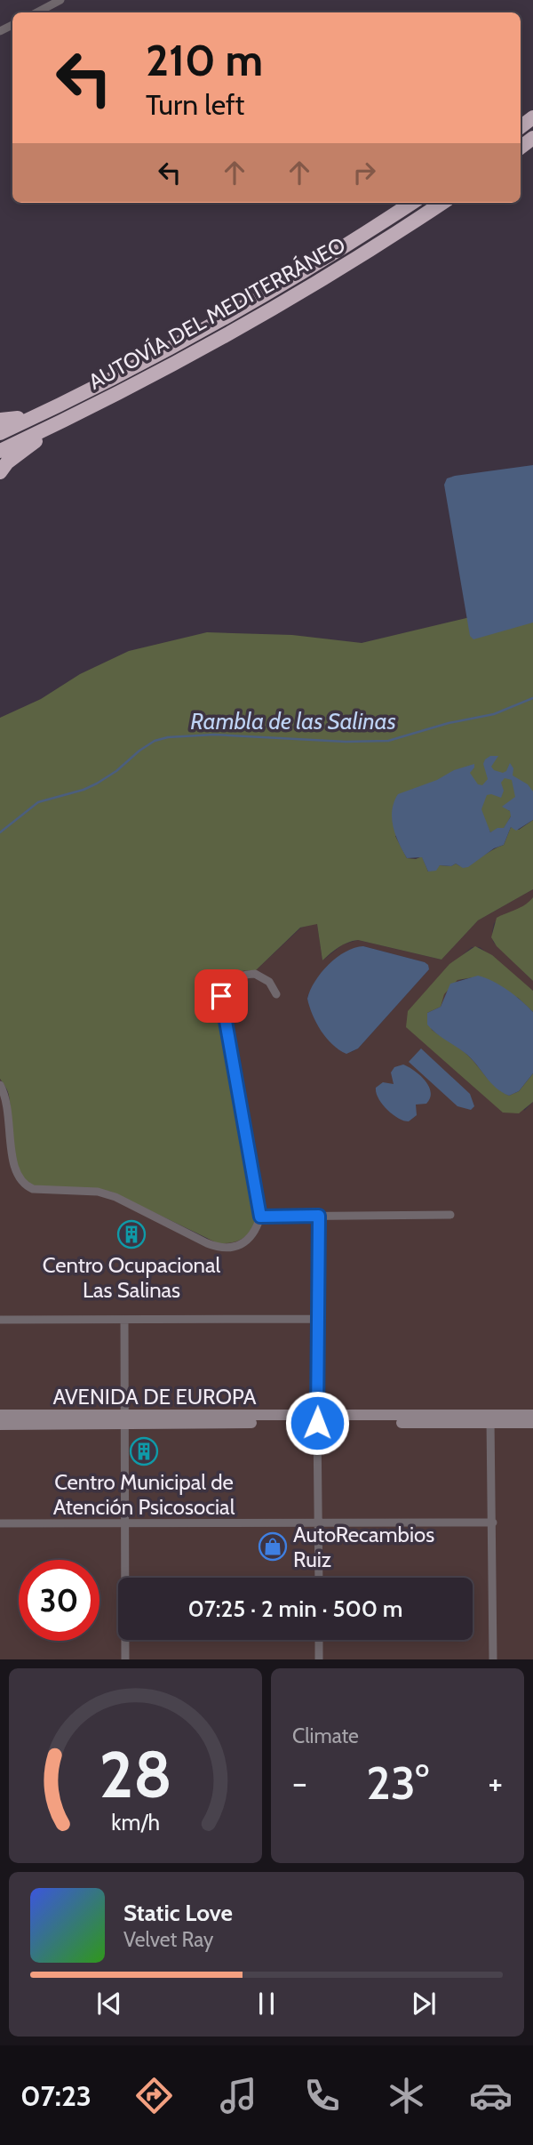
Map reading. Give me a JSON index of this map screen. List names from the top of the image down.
{
  "streets": {
    "highway": ["AUTOVÍA DEL MEDITERRÁNEO"],
    "street": ["AVENIDA DE EUROPA"]
  },
  "water": ["Rambla de las Salinas"],
  "places": {
    "building": ["Centro Ocupacional Las Salinas", "Centro Municipal de Atención Psicosocial"],
    "shop": ["AutoRecambios Ruiz"]
  },
  "page": {
    "turn": ["210 m", "Turn left"],
    "limit": "30",
    "trip": "07:25 · 2 min · 500 m",
    "tile": "Climate",
    "heat": ["−", "23°", "+"],
    "song": ["Static Love", "Velvet Ray"],
    "tabs": "07:23",
    "gauge": ["28", "km/h"]
  }
}
